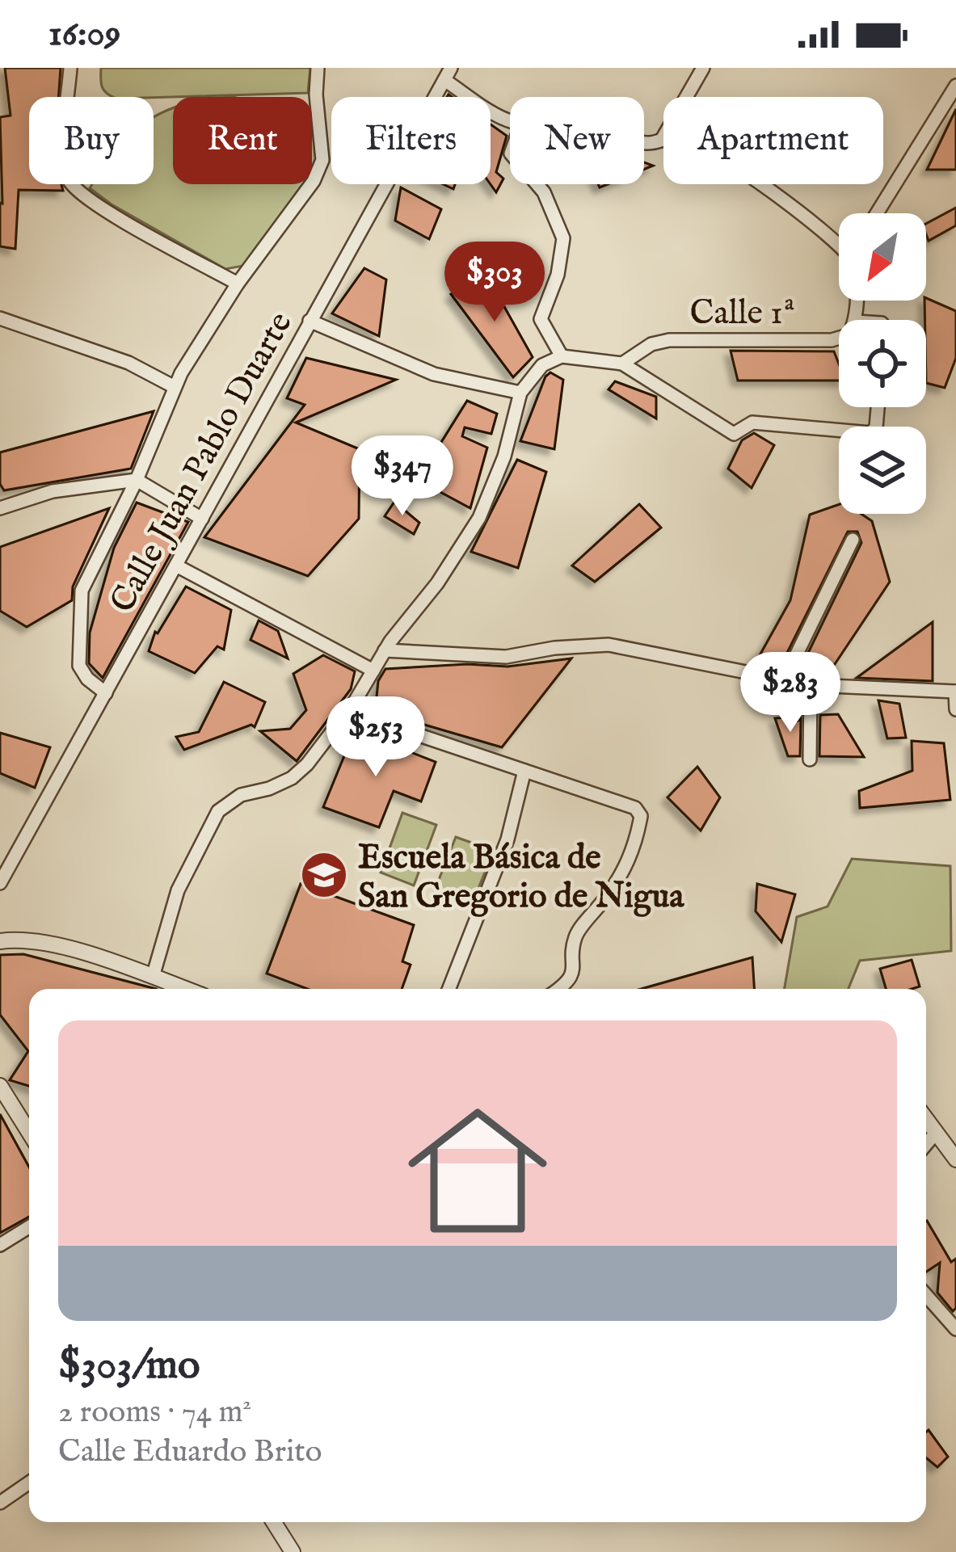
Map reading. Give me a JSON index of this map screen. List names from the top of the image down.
{
  "streets": {
    "street": ["Calle 1ª", "Calle Juan Pablo Duarte"]
  },
  "places": {
    "school or university": ["Escuela Básica de San Gregorio de Nigua"]
  },
  "north": "bottom left",
  "page": {
    "status": "16:09",
    "chip": [
      "Buy",
      "Rent",
      "Filters",
      "New",
      "Apartment"
    ],
    "price": [
      "$303",
      "$347",
      "$283",
      "$253"
    ],
    "list": [
      {
        "name": "$303/mo",
        "note": "2 rooms · 74 m² · Calle Eduardo Brito"
      }
    ]
  }
}
